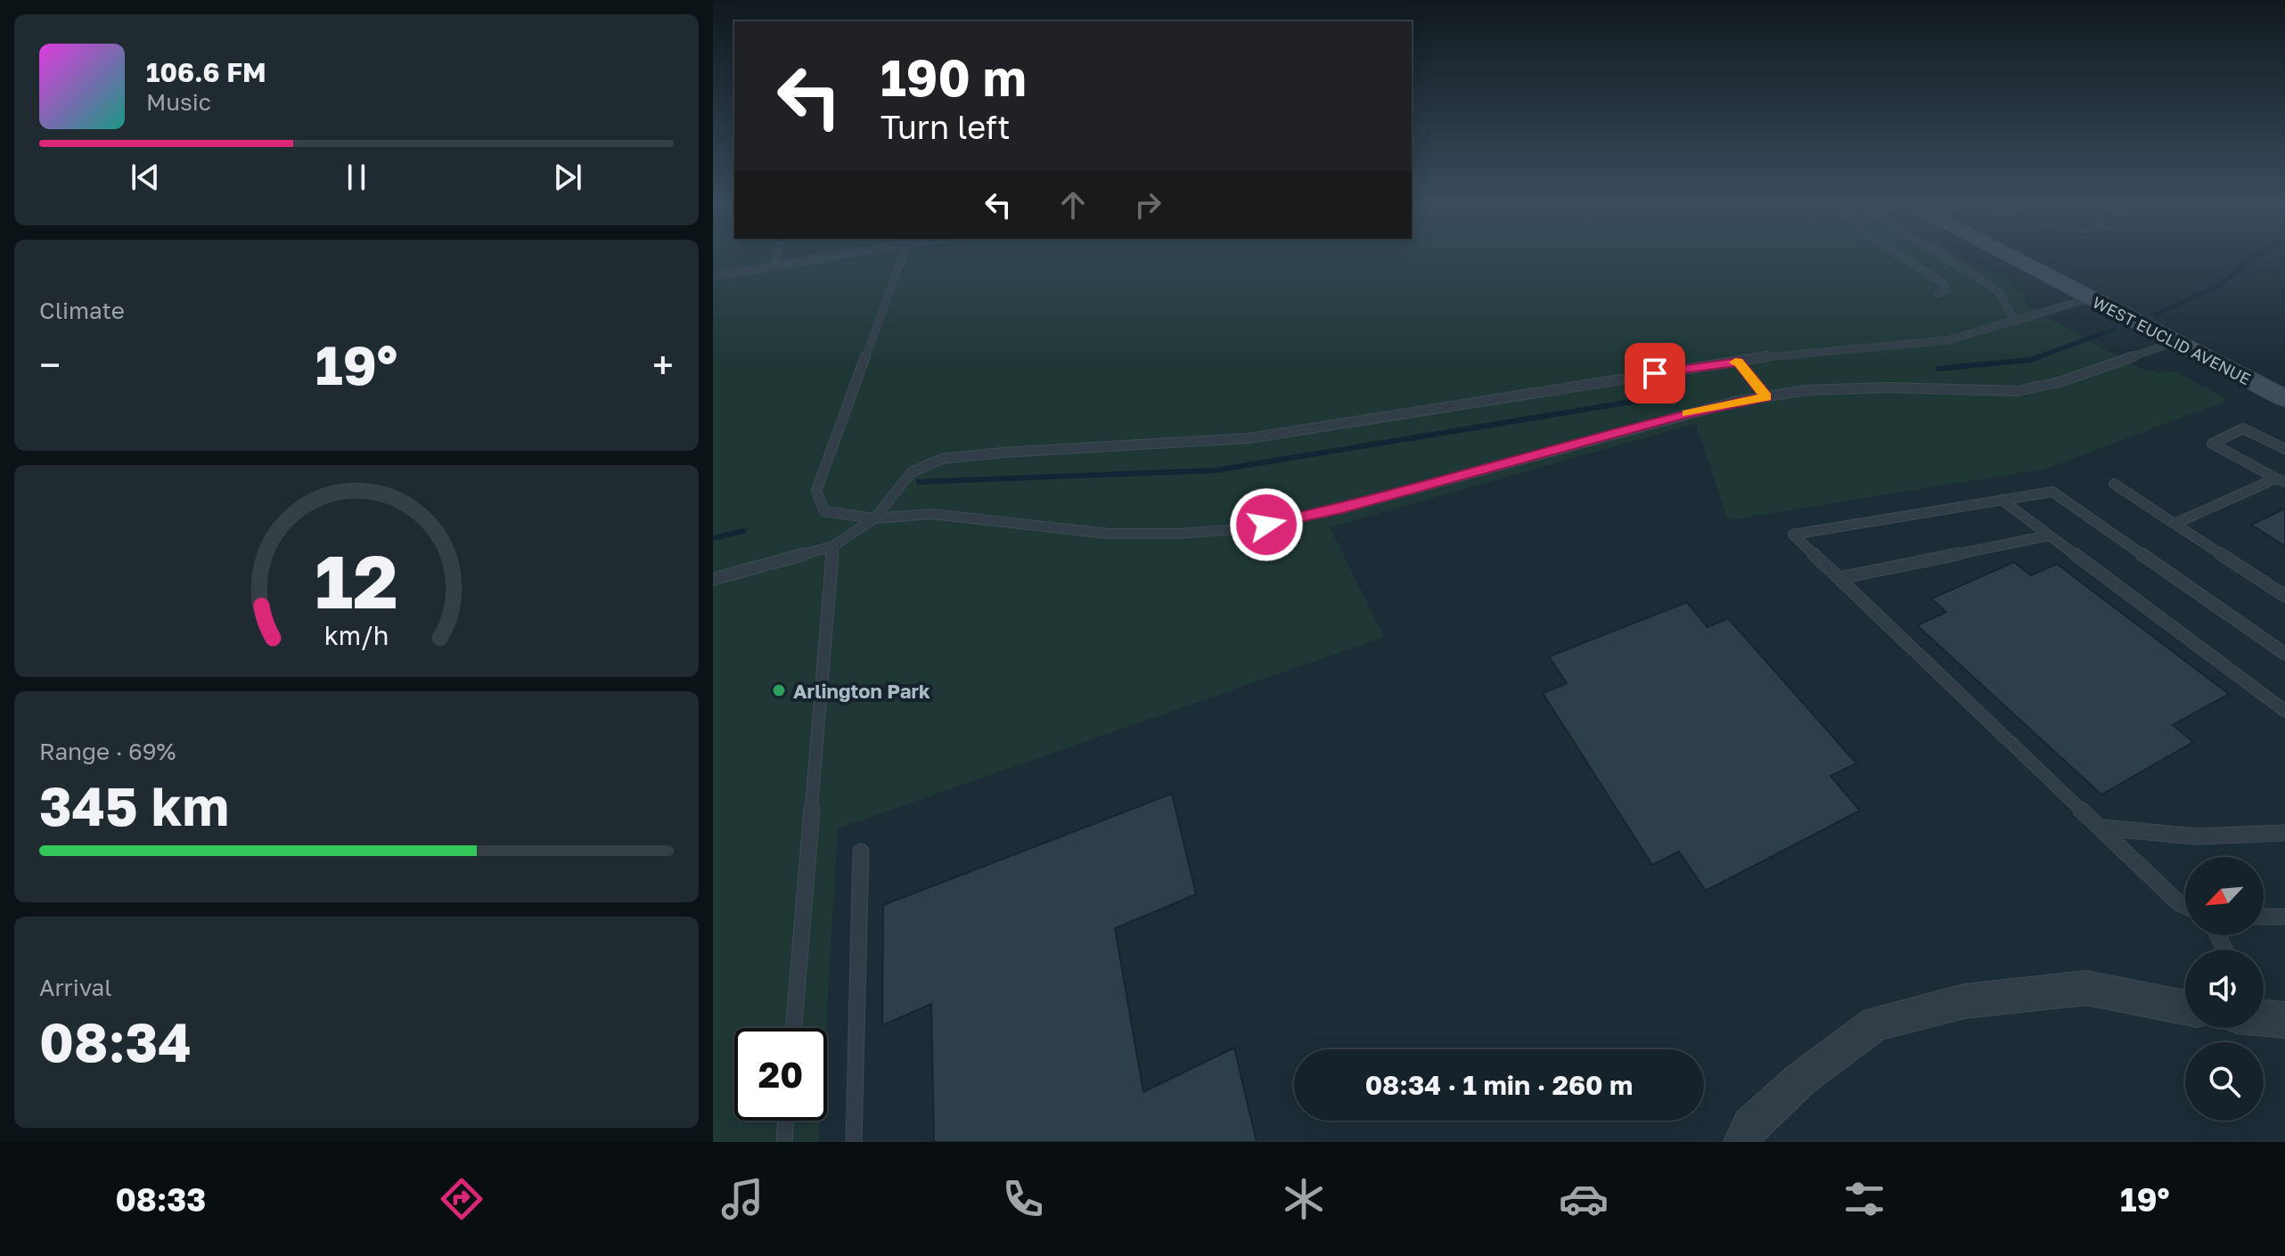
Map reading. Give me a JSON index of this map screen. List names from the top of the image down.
{
  "streets": {
    "main road": ["WEST EUCLID AVENUE"]
  },
  "places": ["Arlington Park"],
  "north": "bottom left",
  "page": {
    "turn": ["190 m", "Turn left"],
    "song": ["106.6 FM", "Music"],
    "tile": [
      "Climate",
      ["Range · 69%", "345 km"],
      ["Arrival", "08:34"]
    ],
    "heat": ["−", "19°", "+"],
    "limit": "20",
    "trip": "08:34 · 1 min · 260 m",
    "tabs": ["08:33", "19°"],
    "gauge": ["12", "km/h"]
  }
}
